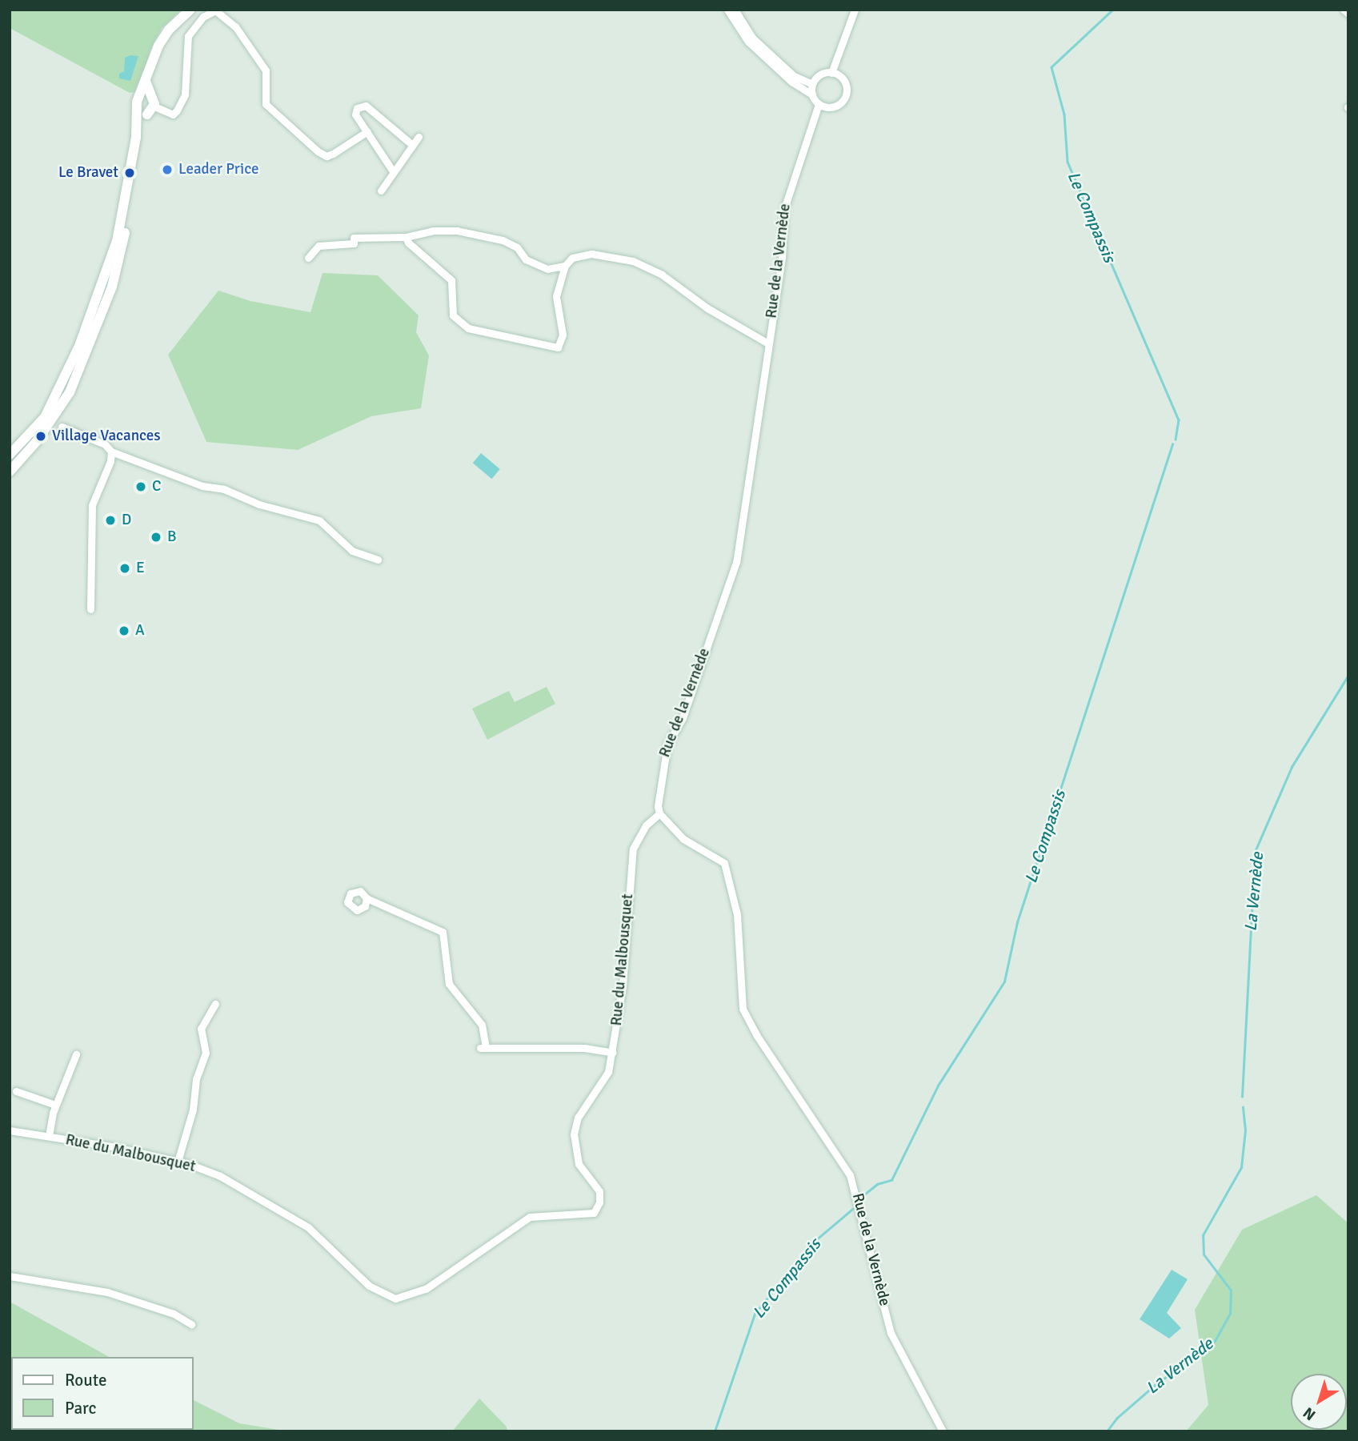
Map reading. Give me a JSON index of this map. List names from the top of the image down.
{
  "streets": {
    "street": ["Rue de la Vernède", "Rue du Malbousquet"]
  },
  "crossings": [
    ["Rue de la Vernède", "Rue du Malbousquet"]
  ],
  "water": ["Le Compassis", "La Vernède"],
  "places": [
    "Leader Price",
    "Le Bravet",
    "Village Vacances",
    "C",
    "D",
    "B",
    "E",
    "A"
  ],
  "legend": ["Route", "Parc"],
  "north": "bottom left"
}
